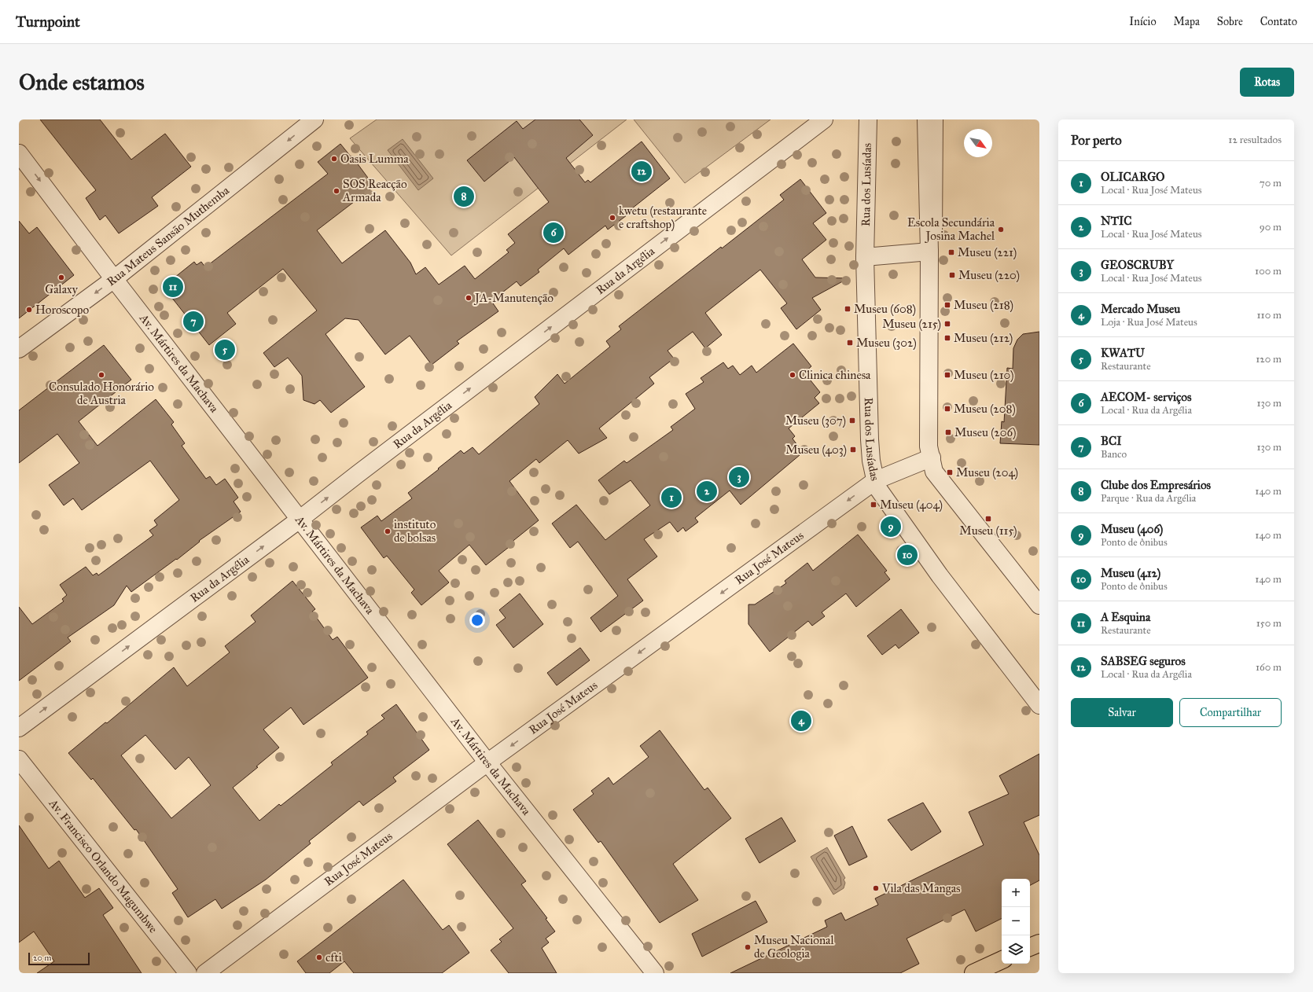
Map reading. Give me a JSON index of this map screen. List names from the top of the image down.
{
  "streets": {
    "street": [
      "Rua dos Lusíadas",
      "Rua Mateus Sansão Muthemba",
      "Rua da Argélia",
      "Av. Mártires da Machava",
      "Rua José Mateus",
      "Av. Francisco Orlando Magumbwe"
    ]
  },
  "crossings": [
    ["Rua dos Lusíadas", "Rua José Mateus"],
    ["Rua Mateus Sansão Muthemba", "Av. Mártires da Machava"],
    ["Rua da Argélia", "Av. Mártires da Machava"],
    ["Av. Mártires da Machava", "Rua José Mateus"]
  ],
  "one_way": ["Rua Mateus Sansão Muthemba", "Rua da Argélia", "Rua José Mateus"],
  "places": {
    "other": [
      "Oasis Lumma",
      "SOS Reacção Armada",
      "kwetu (restaurante e craftshop)",
      "Escola Secundária Josina Machel",
      "Galaxy",
      "JA-Manutenção",
      "Horoscopo",
      "Consulado Honorário de Austria",
      "Clinica chinesa",
      "instituto de bolsas",
      "Vila das Mangas",
      "Museu Nacional de Geologia",
      "cfti"
    ],
    "transit": [
      "Museu (221)",
      "Museu (220)",
      "Museu (218)",
      "Museu (608)",
      "Museu (215)",
      "Museu (212)",
      "Museu (302)",
      "Museu (210)",
      "Museu (208)",
      "Museu (307)",
      "Museu (206)",
      "Museu (403)",
      "Museu (204)",
      "Museu (404)",
      "Museu (115)"
    ]
  },
  "scale_bar": "20 m",
  "north": "bottom right",
  "page": {
    "header": "Turnpoint",
    "nav": [
      "Início",
      "Mapa",
      "Sobre",
      "Contato"
    ],
    "buttons": [
      "Rotas",
      ["Salvar", "Compartilhar"]
    ],
    "title": "Onde estamos",
    "heading": ["Por perto", "12 resultados"],
    "pins": [
      "12",
      "8",
      "6",
      "11",
      "7",
      "5",
      "3",
      "2",
      "1",
      "9",
      "10",
      "4"
    ],
    "list": [
      {
        "mark": "1",
        "name": "OLICARGO",
        "note": "Local · Rua José Mateus",
        "value": "70 m"
      },
      {
        "mark": "2",
        "name": "NTIC",
        "note": "Local · Rua José Mateus",
        "value": "90 m"
      },
      {
        "mark": "3",
        "name": "GEOSCRUBY",
        "note": "Local · Rua José Mateus",
        "value": "100 m"
      },
      {
        "mark": "4",
        "name": "Mercado Museu",
        "note": "Loja · Rua José Mateus",
        "value": "110 m"
      },
      {
        "mark": "5",
        "name": "KWATU",
        "note": "Restaurante",
        "value": "120 m"
      },
      {
        "mark": "6",
        "name": "AECOM- serviços",
        "note": "Local · Rua da Argélia",
        "value": "130 m"
      },
      {
        "mark": "7",
        "name": "BCI",
        "note": "Banco",
        "value": "130 m"
      },
      {
        "mark": "8",
        "name": "Clube dos Empresários",
        "note": "Parque · Rua da Argélia",
        "value": "140 m"
      },
      {
        "mark": "9",
        "name": "Museu (406)",
        "note": "Ponto de ônibus",
        "value": "140 m"
      },
      {
        "mark": "10",
        "name": "Museu (412)",
        "note": "Ponto de ônibus",
        "value": "140 m"
      },
      {
        "mark": "11",
        "name": "A Esquina",
        "note": "Restaurante",
        "value": "150 m"
      },
      {
        "mark": "12",
        "name": "SABSEG seguros",
        "note": "Local · Rua da Argélia",
        "value": "160 m"
      }
    ],
    "map_buttons": ["+", "−"],
    "scale": "20 m"
  }
}
